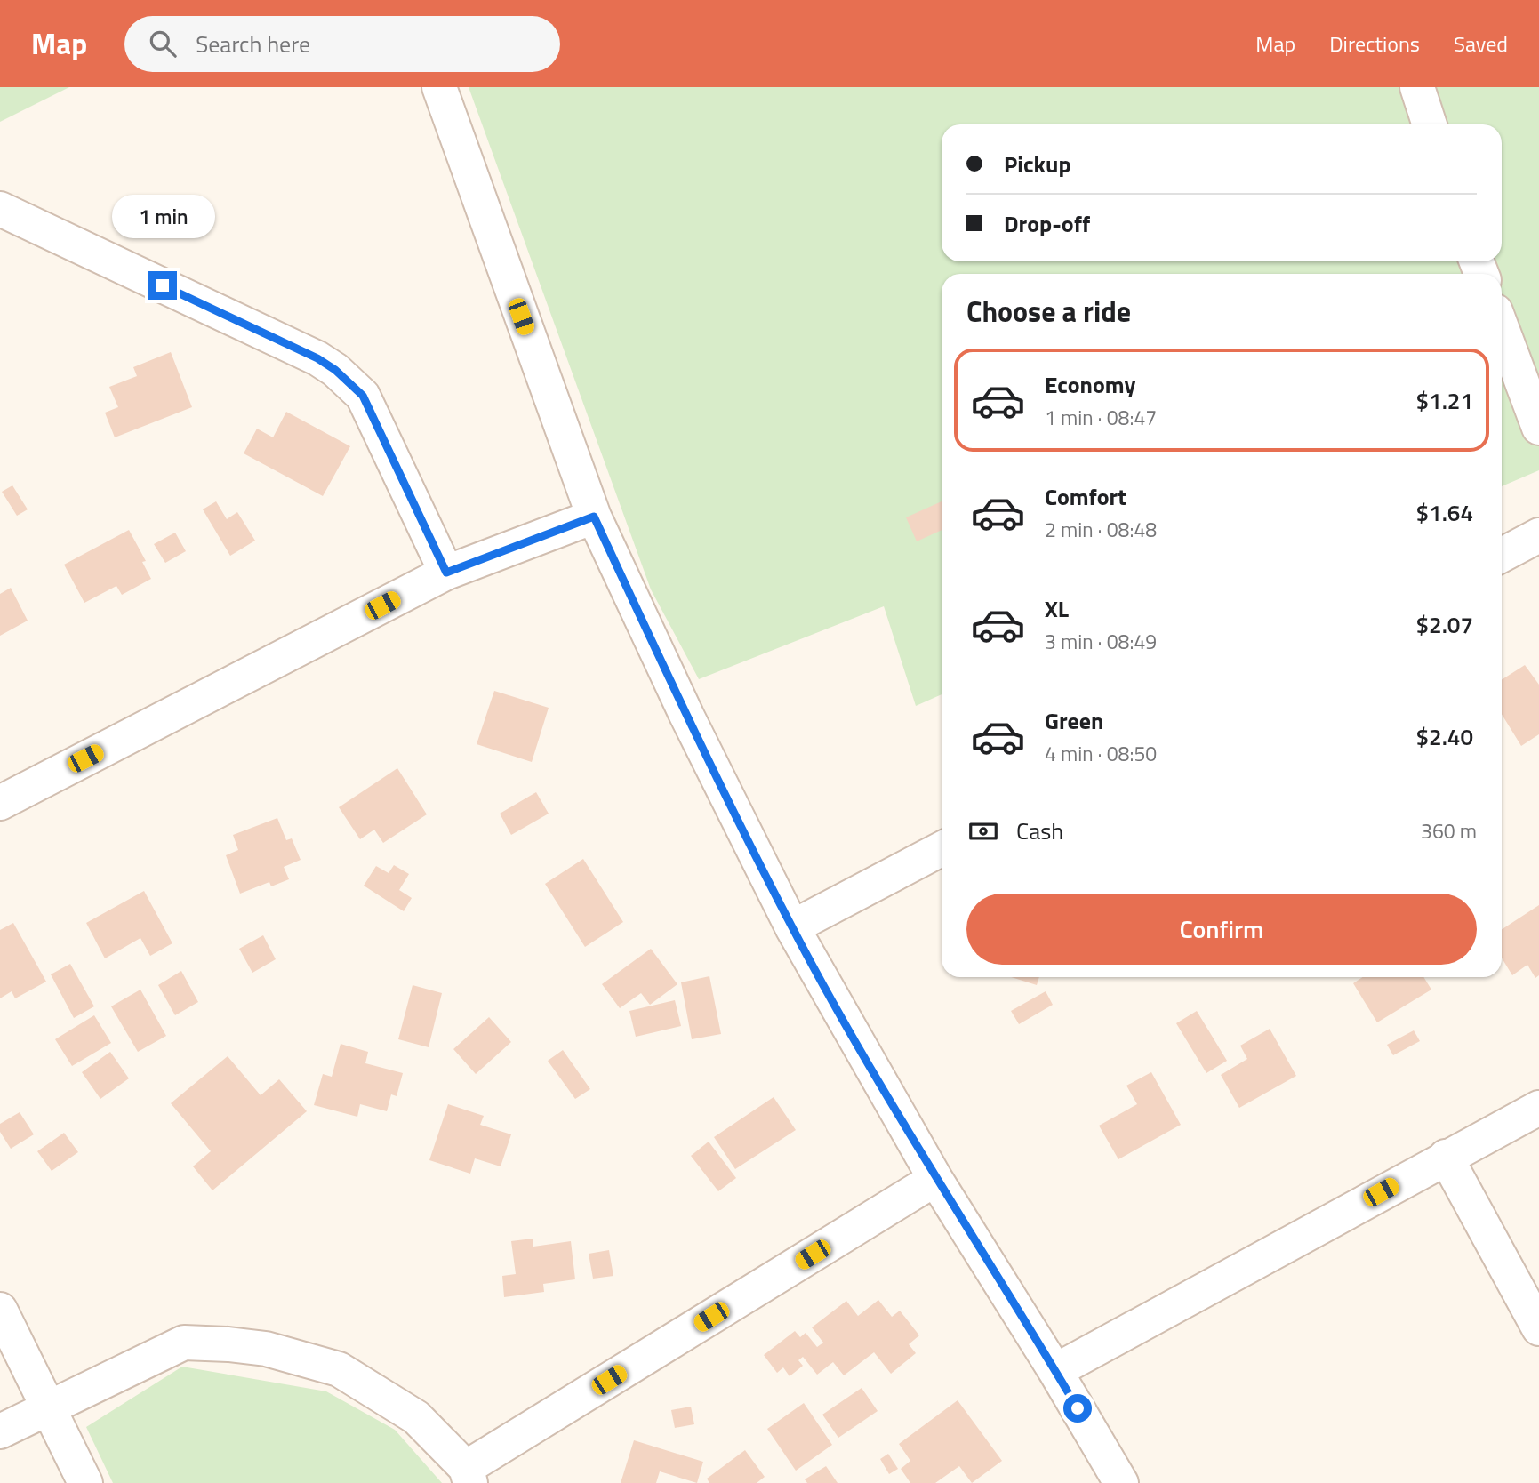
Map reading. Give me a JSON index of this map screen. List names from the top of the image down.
{
  "page": {
    "header": "Map",
    "search": "Search here",
    "nav": ["Map", "Directions", "Saved"],
    "banner": ["Pickup", "Drop-off"],
    "bubble": "1 min",
    "heading": "Choose a ride",
    "list": [
      {
        "name": "Economy",
        "note": "1 min · 08:47",
        "value": "$1.21"
      },
      {
        "name": "Comfort",
        "note": "2 min · 08:48",
        "value": "$1.64"
      },
      {
        "name": "XL",
        "note": "3 min · 08:49",
        "value": "$2.07"
      },
      {
        "name": "Green",
        "note": "4 min · 08:50",
        "value": "$2.40"
      }
    ],
    "pay": ["Cash", "360 m"],
    "buttons": "Confirm"
  }
}
